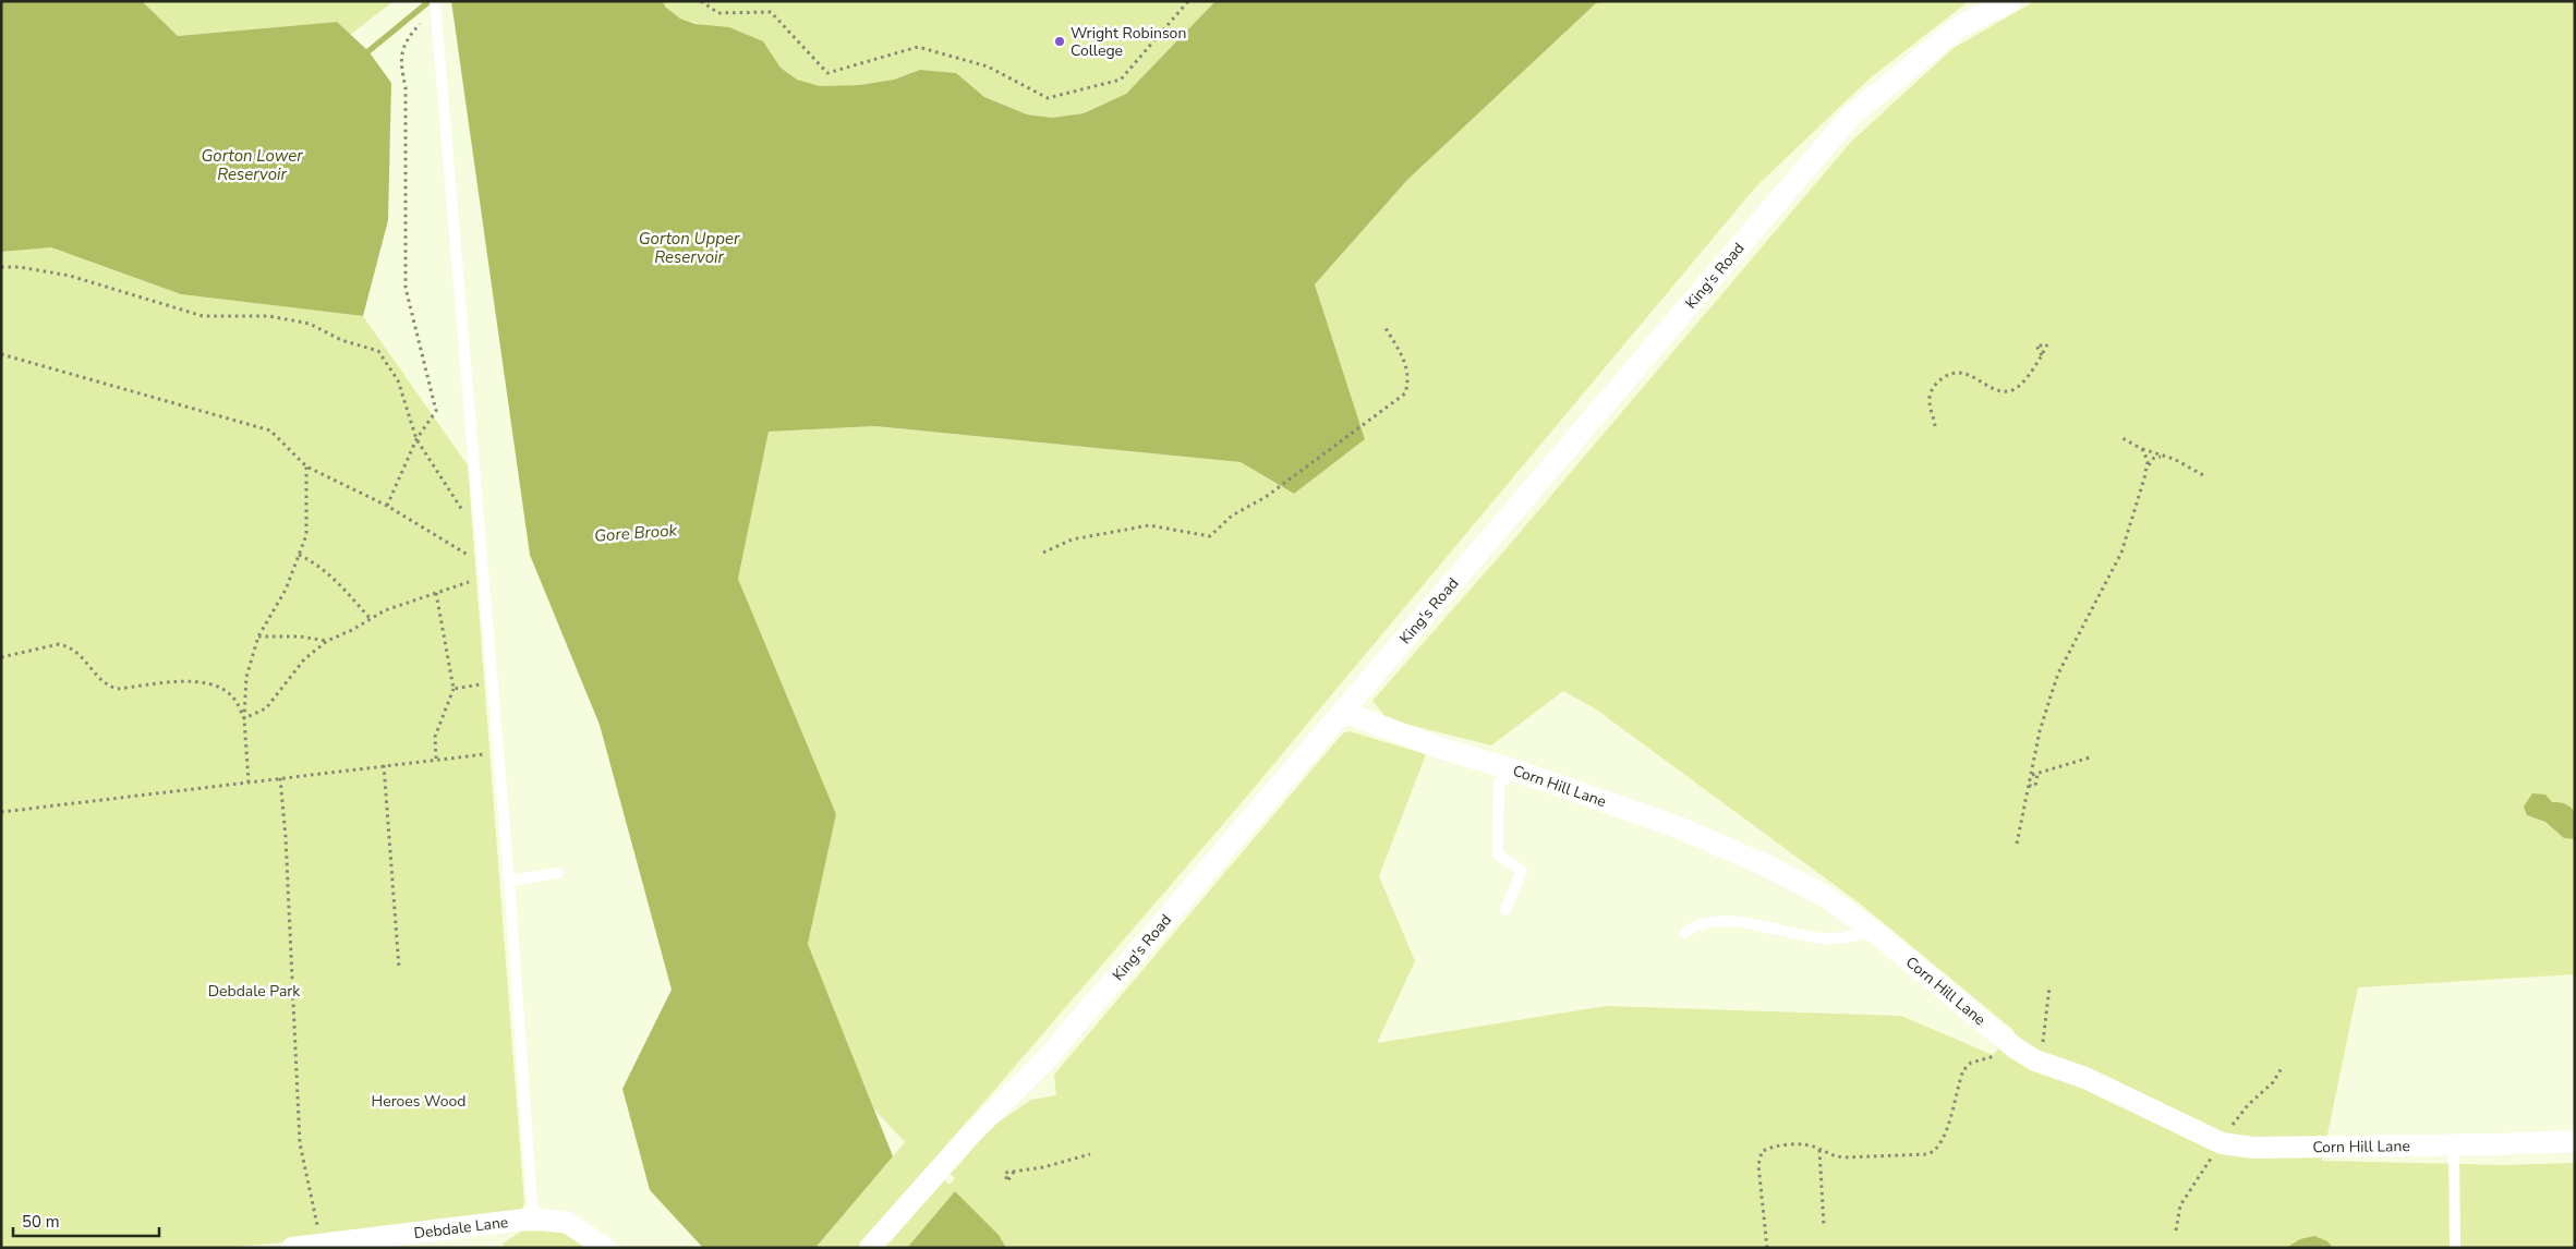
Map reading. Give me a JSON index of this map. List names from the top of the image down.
{
  "streets": {
    "street": ["King's Road", "Corn Hill Lane", "Debdale Lane"]
  },
  "crossings": [
    ["King's Road", "Corn Hill Lane"]
  ],
  "water": ["Gorton Lower Reservoir", "Gorton Upper Reservoir", "Gore Brook"],
  "parks": ["Debdale Park", "Heroes Wood"],
  "places": ["Wright Robinson College"],
  "scale_bar": "50 m"
}
